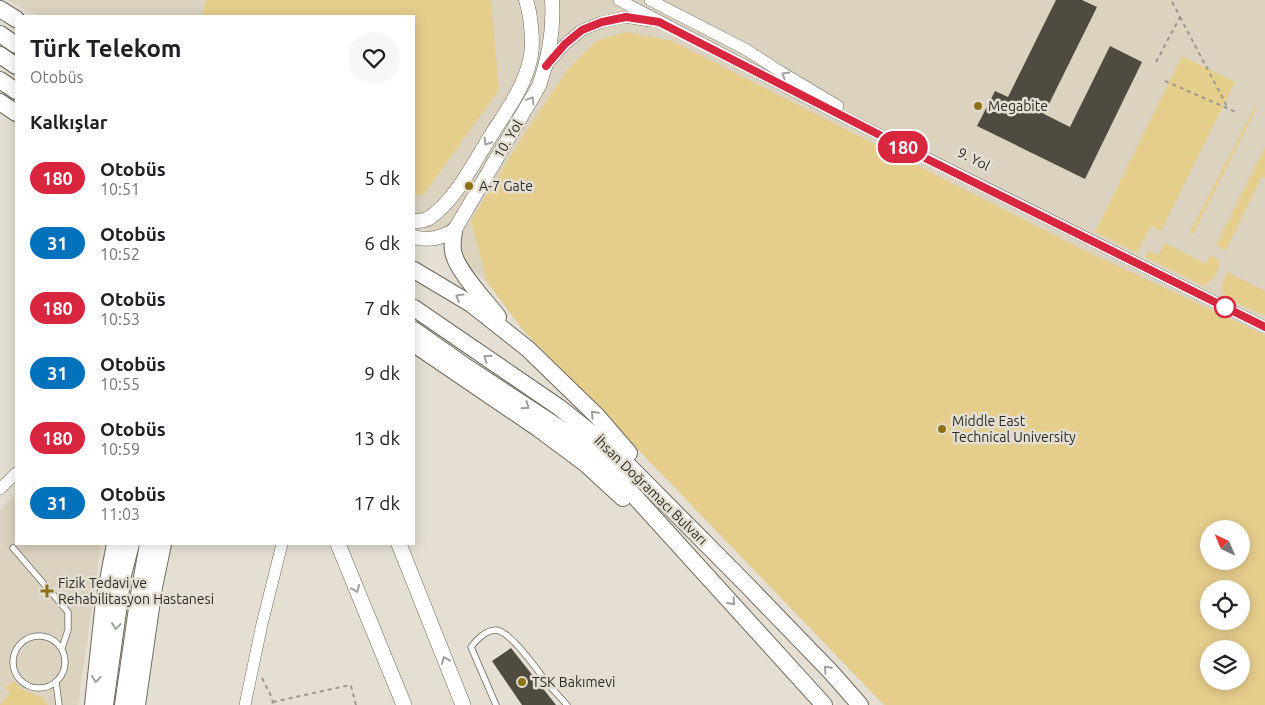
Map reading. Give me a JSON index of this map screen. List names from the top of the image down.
{
  "streets": {
    "main road": ["İhsan Doğramacı Bulvarı"],
    "street": ["10. Yol", "9. Yol"]
  },
  "crossings": [
    ["10. Yol", "9. Yol"]
  ],
  "places": {
    "other": [
      "Megabite",
      "A-7 Gate",
      "Middle East Technical University",
      "TSK Bakımevi"
    ],
    "health": ["Fizik Tedavi ve Rehabilitasyon Hastanesi"]
  },
  "lines": ["bus line 180"],
  "north": "top left",
  "page": {
    "on_map": "180",
    "heading": [
      ["Türk Telekom", "Otobüs"],
      "Kalkışlar"
    ],
    "list": [
      {
        "mark": "180",
        "name": "Otobüs",
        "note": "10:51",
        "value": "5 dk"
      },
      {
        "mark": "31",
        "name": "Otobüs",
        "note": "10:52",
        "value": "6 dk"
      },
      {
        "mark": "180",
        "name": "Otobüs",
        "note": "10:53",
        "value": "7 dk"
      },
      {
        "mark": "31",
        "name": "Otobüs",
        "note": "10:55",
        "value": "9 dk"
      },
      {
        "mark": "180",
        "name": "Otobüs",
        "note": "10:59",
        "value": "13 dk"
      },
      {
        "mark": "31",
        "name": "Otobüs",
        "note": "11:03",
        "value": "17 dk"
      }
    ]
  }
}
